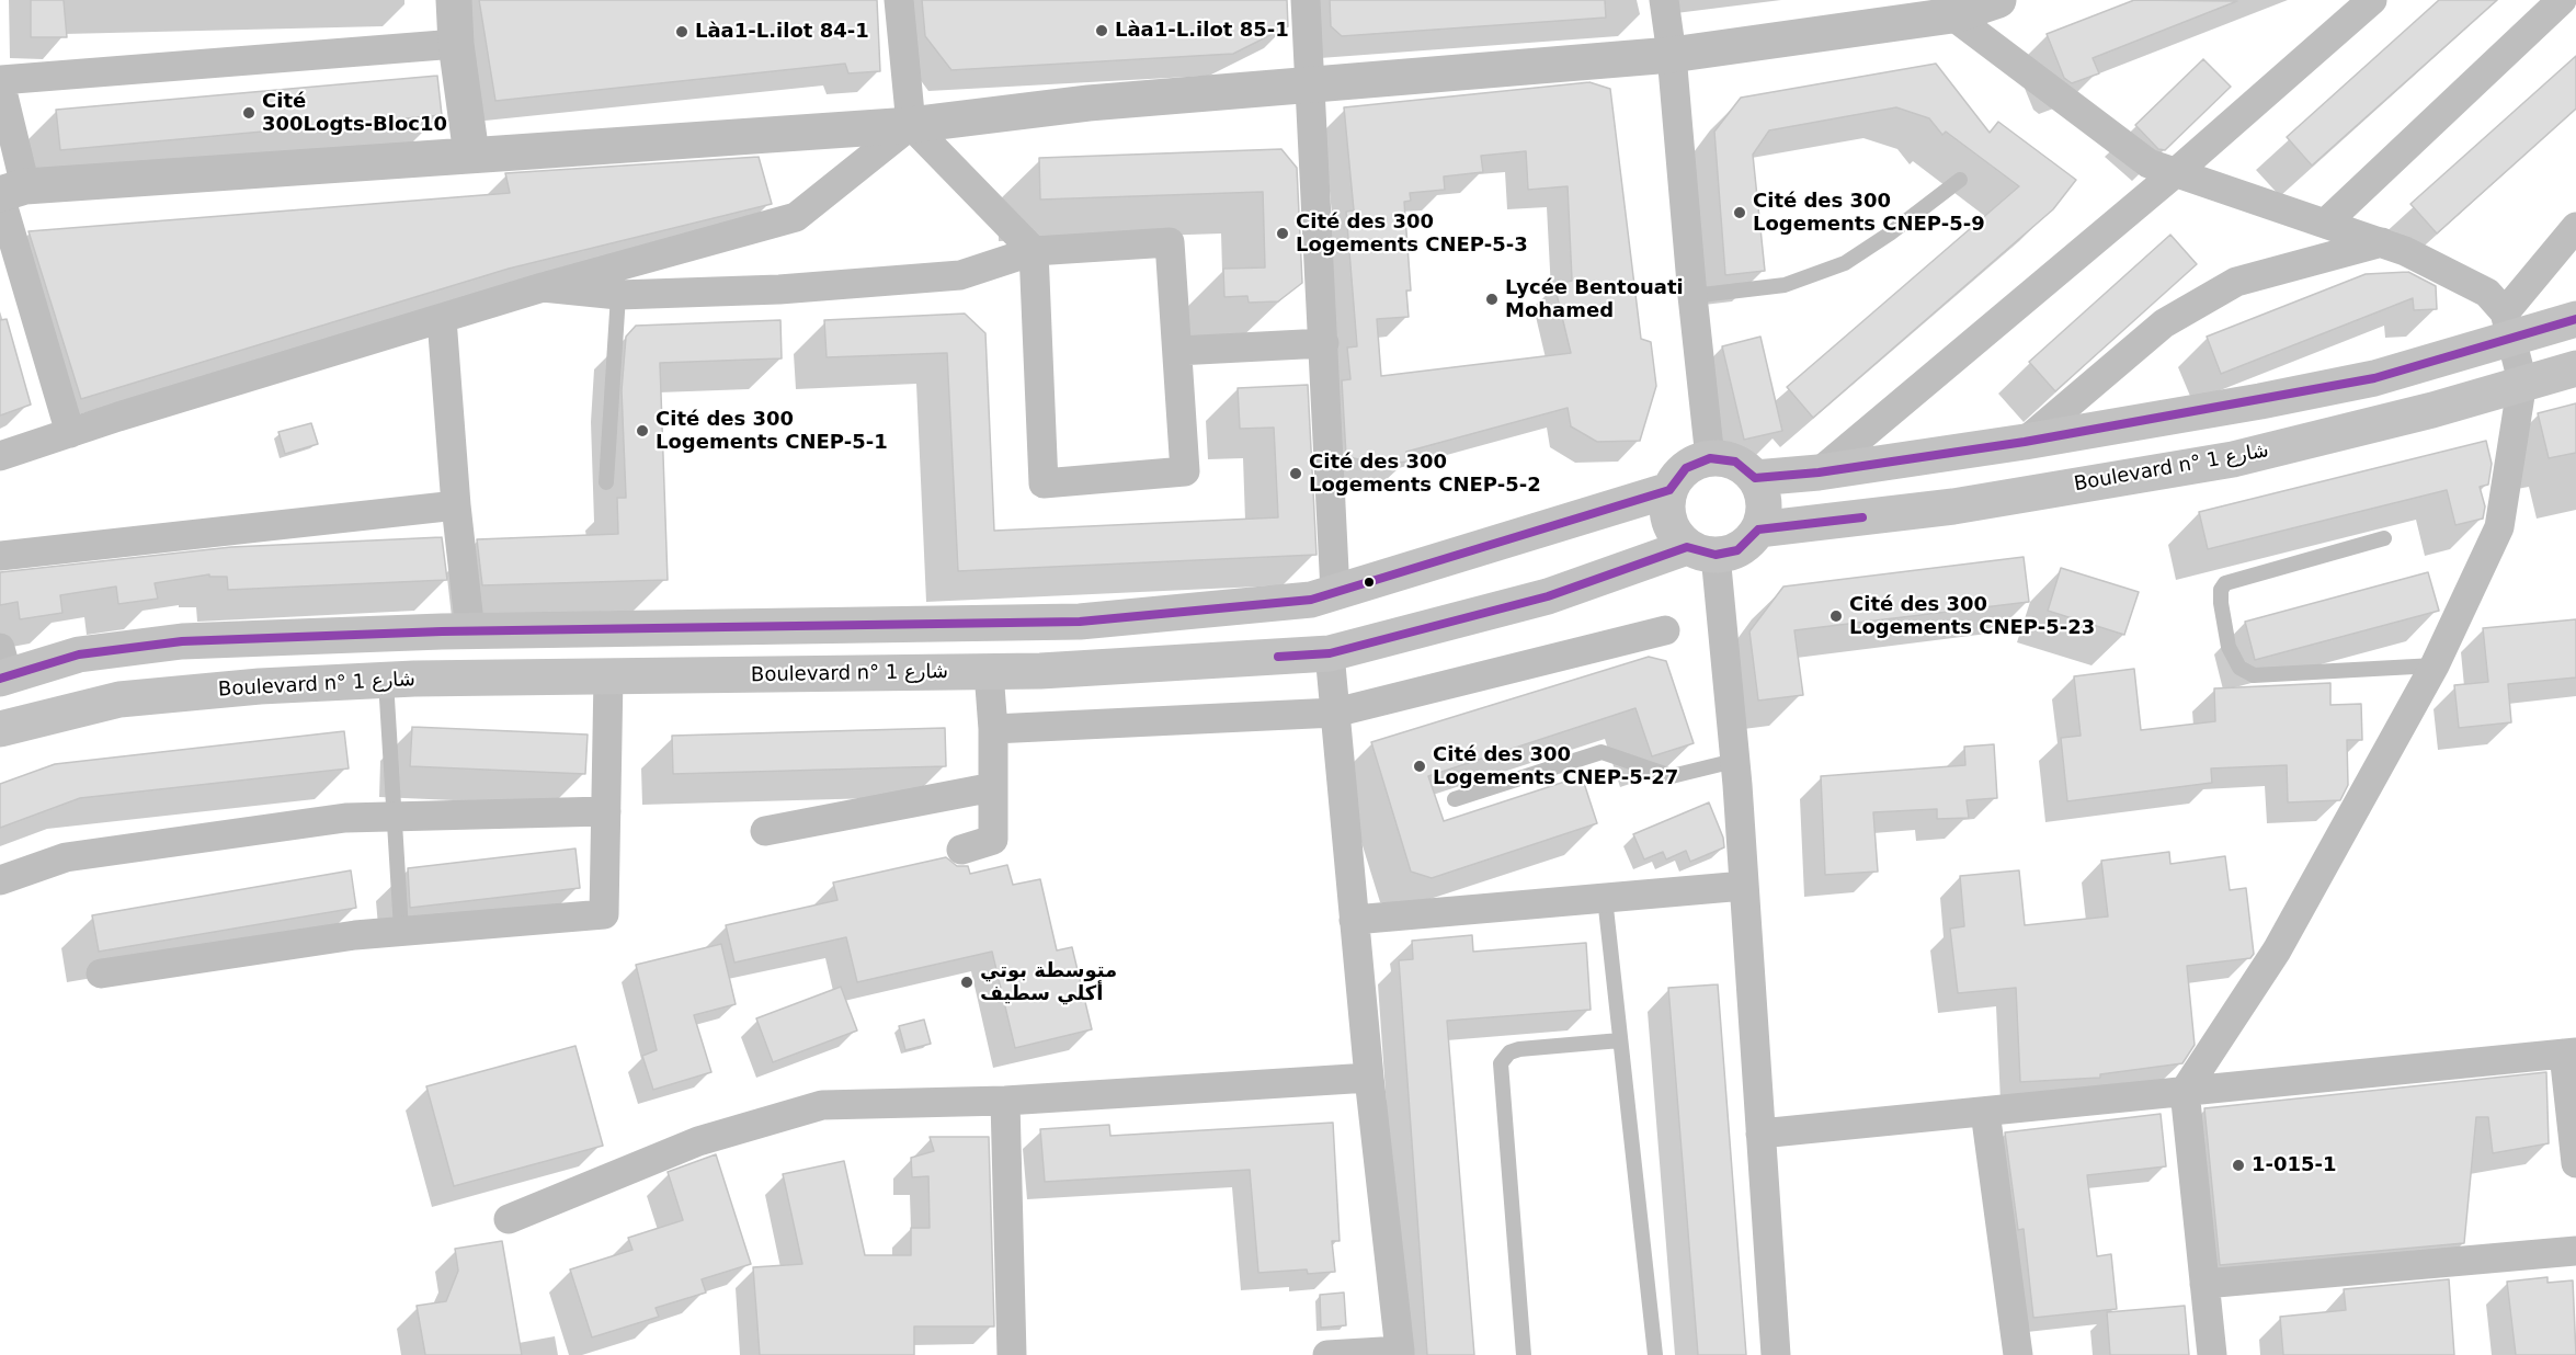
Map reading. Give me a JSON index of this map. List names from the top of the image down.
{
  "streets": {
    "main road": ["Boulevard n° شارع 1"]
  },
  "places": [
    "Làa1-L.ilot 85-1",
    "Làa1-L.ilot 84-1",
    "Cité 300Logts-Bloc10",
    "Cité des 300 Logements CNEP-5-9",
    "Cité des 300 Logements CNEP-5-3",
    "Lycée Bentouati Mohamed",
    "Cité des 300 Logements CNEP-5-1",
    "Cité des 300 Logements CNEP-5-2",
    "Cité des 300 Logements CNEP-5-23",
    "Cité des 300 Logements CNEP-5-27",
    "متوسطة بوتي أكلي سطيف",
    "1-015-1"
  ]
}
